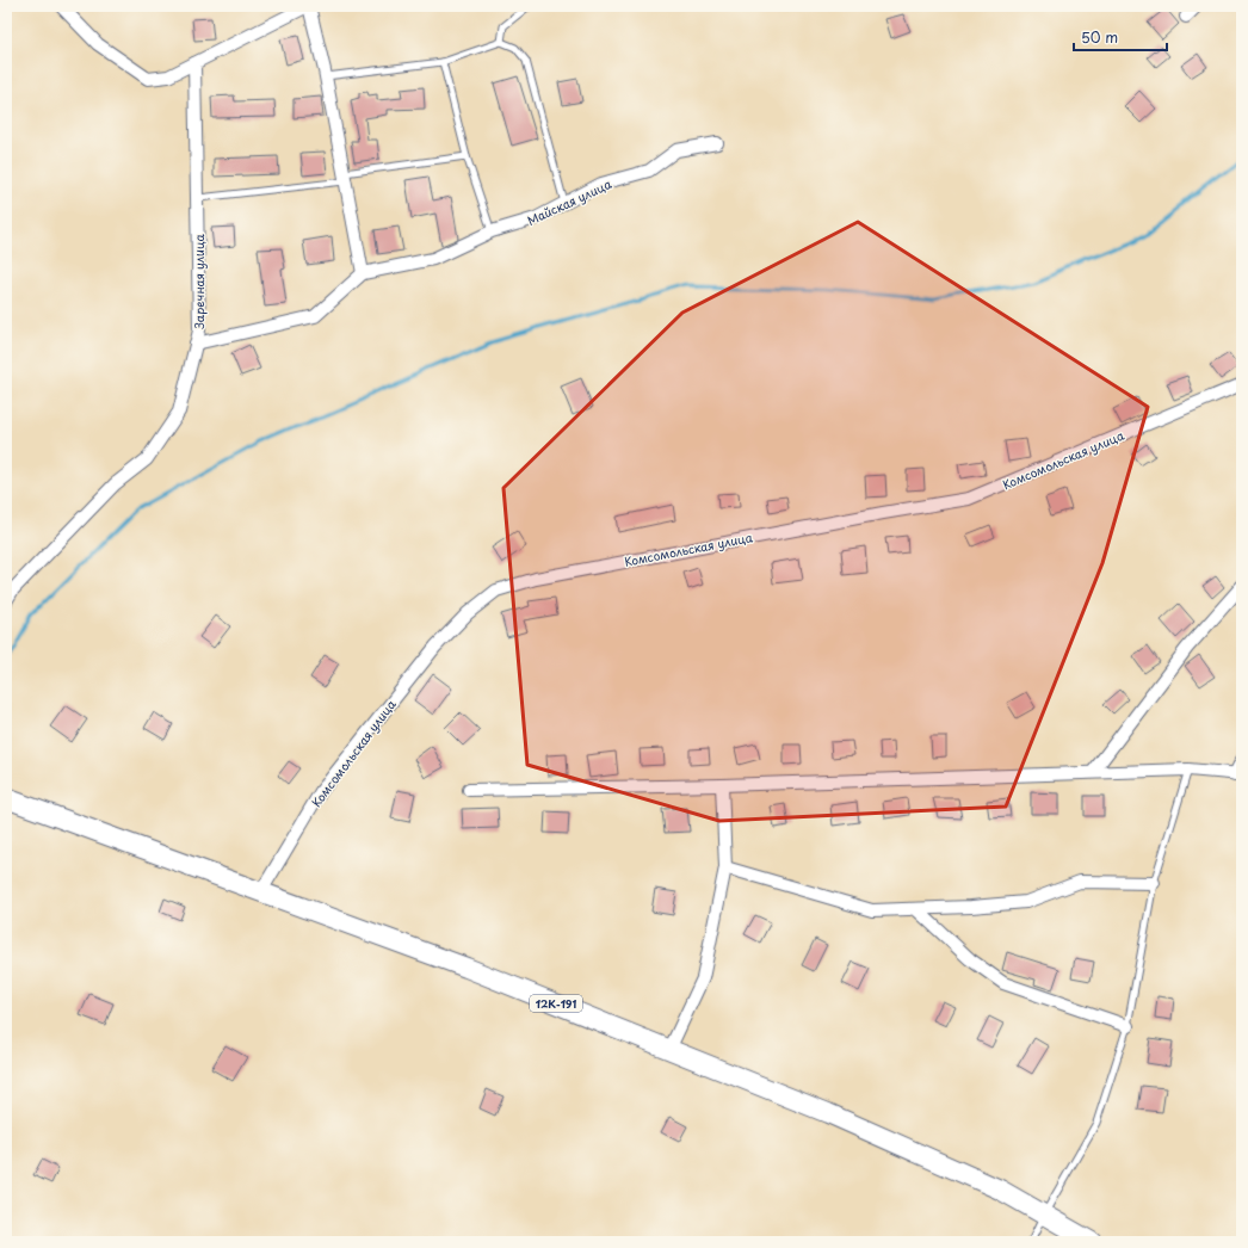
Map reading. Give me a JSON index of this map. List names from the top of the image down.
{
  "streets": {
    "main road": ["12К-191"],
    "street": ["Майская улица", "Заречная улица", "Комсомольская улица"]
  },
  "crossings": [
    ["Комсомольская улица", "12К-191"]
  ],
  "scale_bar": "50 m"
}
